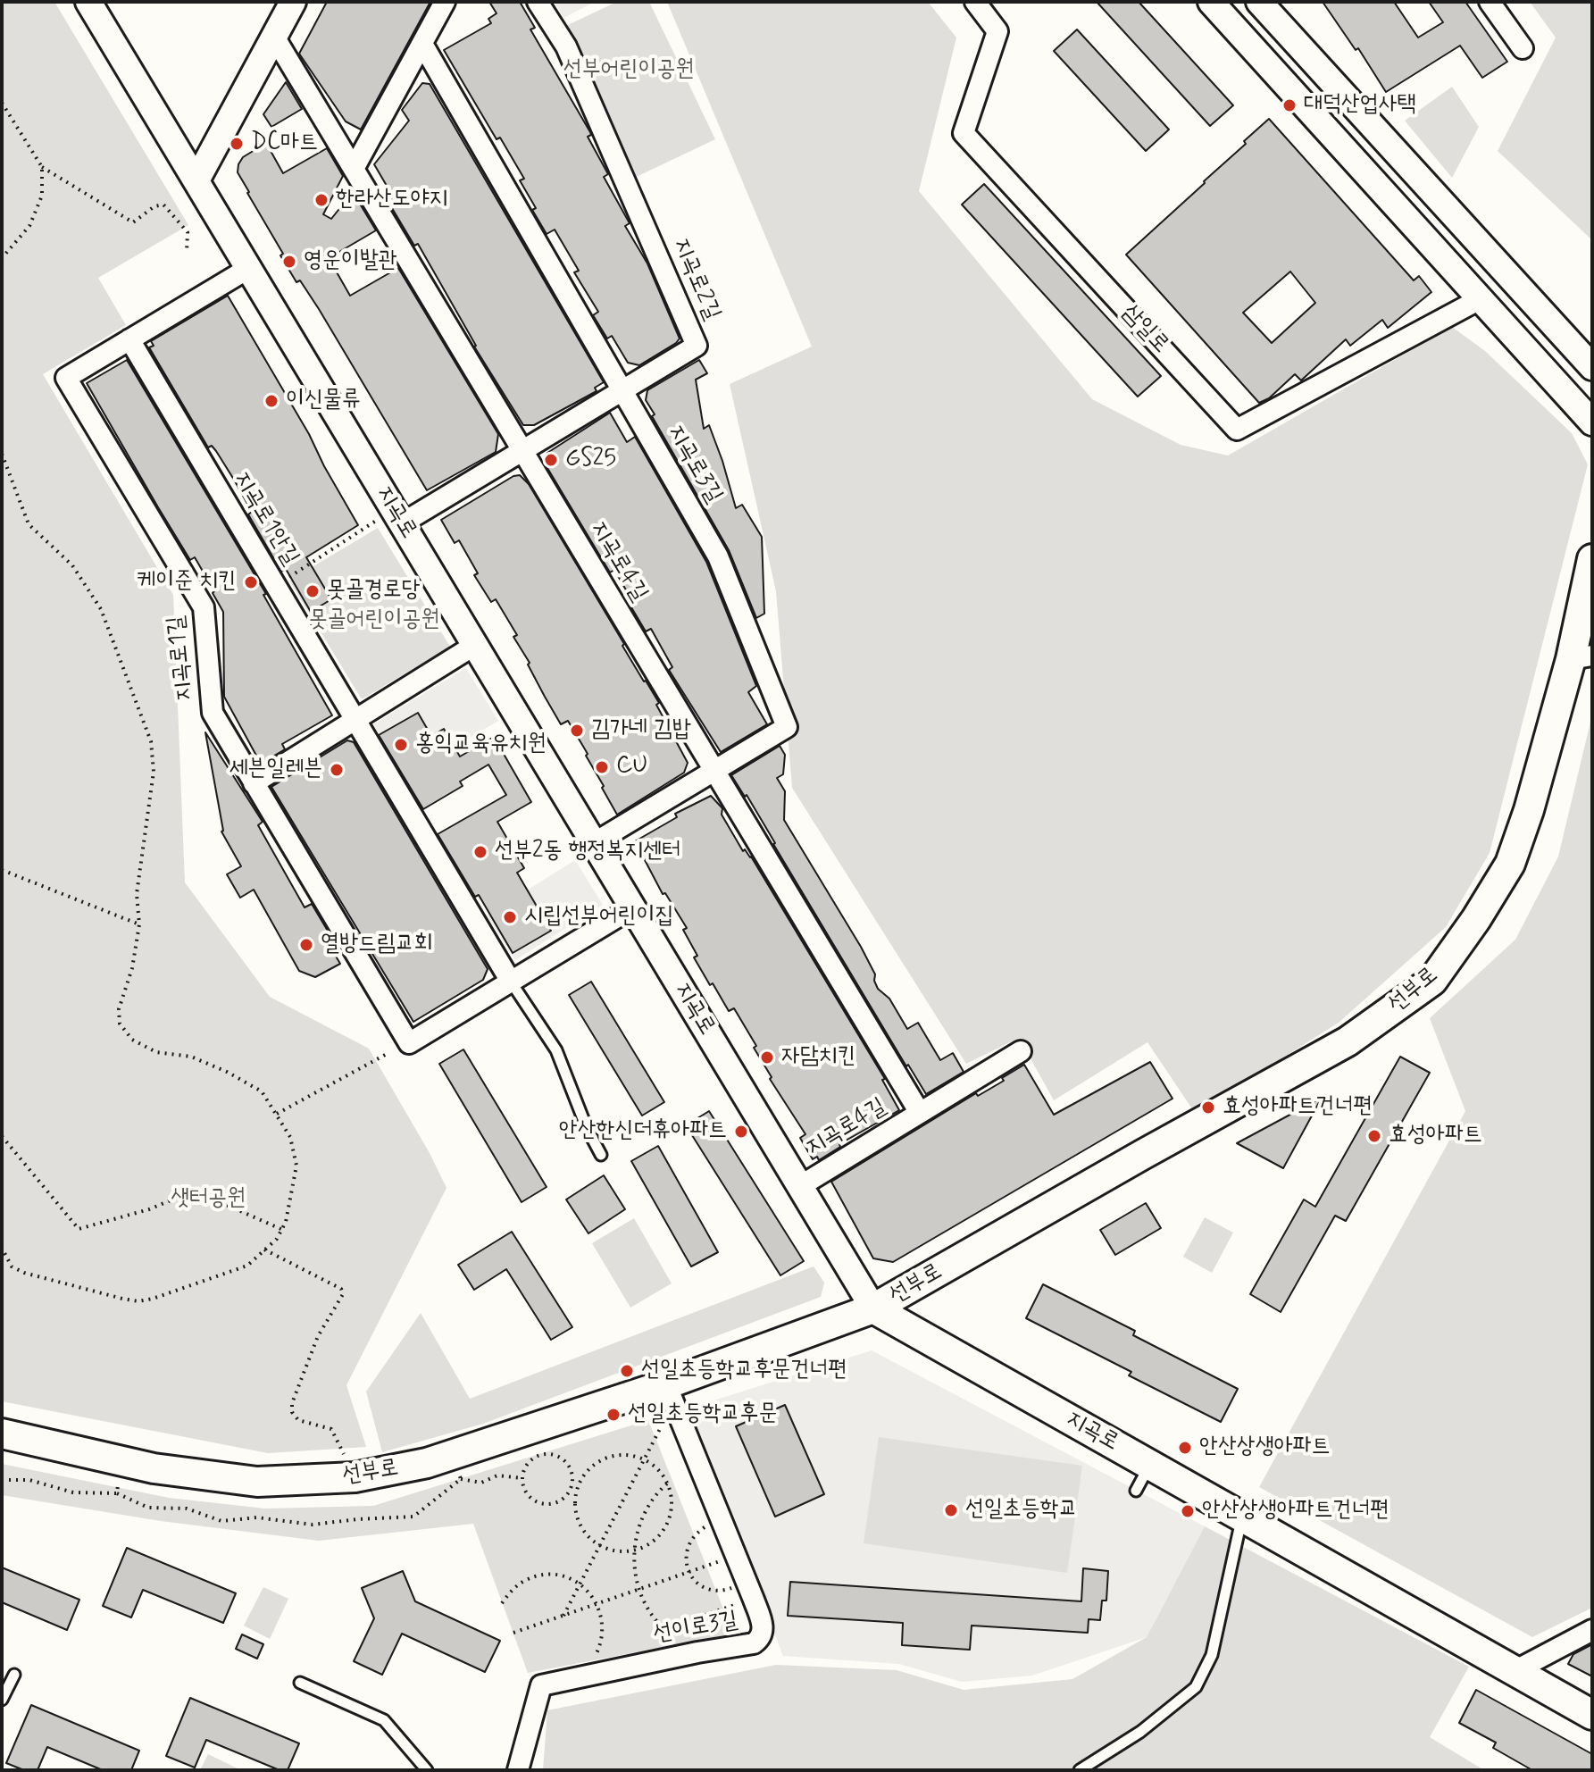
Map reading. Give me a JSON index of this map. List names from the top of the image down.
{
  "streets": {
    "main road": ["지곡로", "선부로"],
    "street": [
      "지곡로2길",
      "삼일로",
      "지곡로3길",
      "지곡로1안길",
      "지곡로4길",
      "지곡로1길",
      "선이로3길"
    ]
  },
  "crossings": [
    ["지곡로2길", "지곡로3길"],
    ["지곡로2길", "지곡로"],
    ["지곡로2길", "지곡로4길"],
    ["지곡로3길", "지곡로"],
    ["지곡로3길", "지곡로4길"],
    ["지곡로", "지곡로4길"],
    ["지곡로", "지곡로1길"],
    ["지곡로", "선부로"],
    ["지곡로1안길", "지곡로1길"],
    ["선부로", "선이로3길"]
  ],
  "parks": ["선부어린이공원", "못골어린이공원", "샛터공원"],
  "places": [
    "대덕산업사택",
    "DC마트",
    "한라산도야지",
    "영운이발관",
    "이신물류",
    "GS25",
    "케이준 치킨",
    "못골경로당",
    "김가네 김밥",
    "홍익교육유치원",
    "CU",
    "세븐일레븐",
    "선부2동 행정복지센터",
    "시립선부어린이집",
    "열방드림교회",
    "자담치킨",
    "효성아파트건너편",
    "안산한신더휴아파트",
    "효성아파트",
    "선일초등학교후문건너편",
    "선일초등학교후문",
    "안산상생아파트",
    "선일초등학교",
    "안산상생아파트건너편"
  ]
}
